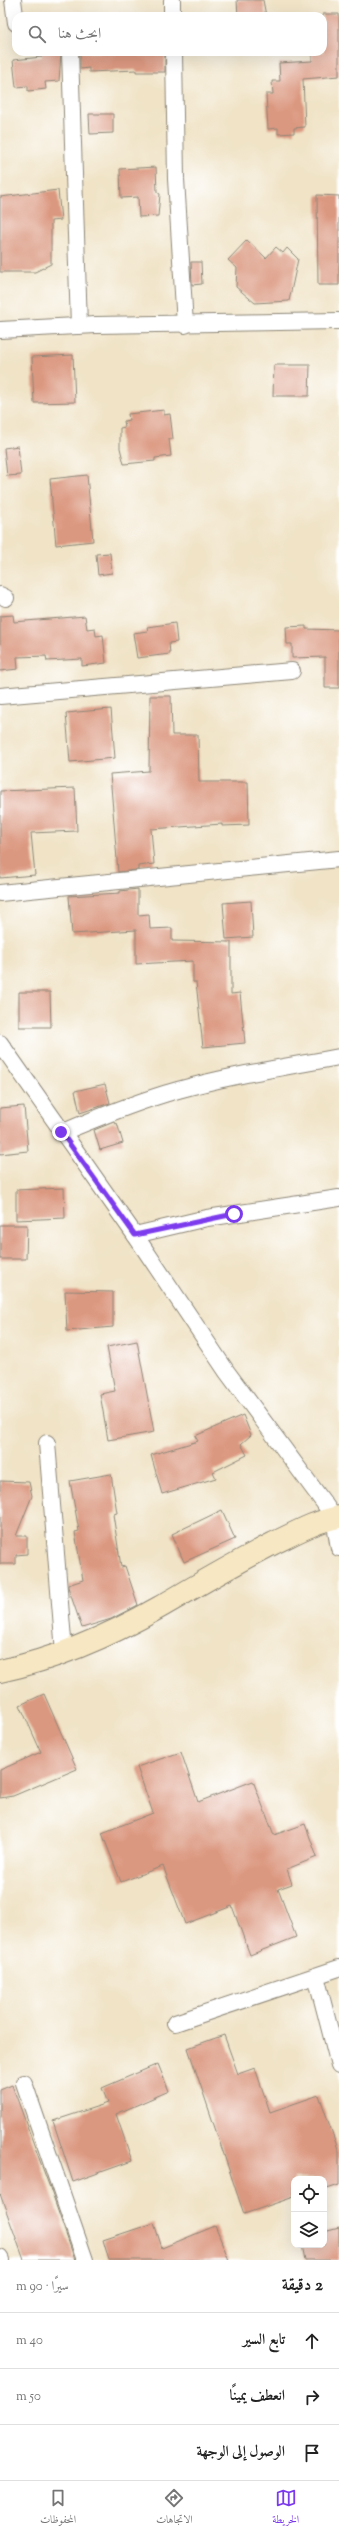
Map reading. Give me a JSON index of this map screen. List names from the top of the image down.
{
  "page": {
    "search": "ابحث هنا",
    "heading": ["2 دقيقة", "سيرًا · 90 m"],
    "list": [
      ["تابع السير", "40 m"],
      ["انعطف يمينًا", "50 m"],
      "الوصول إلى الوجهة"
    ],
    "nav": ["الخريطة", "الاتجاهات", "المحفوظات"]
  }
}
